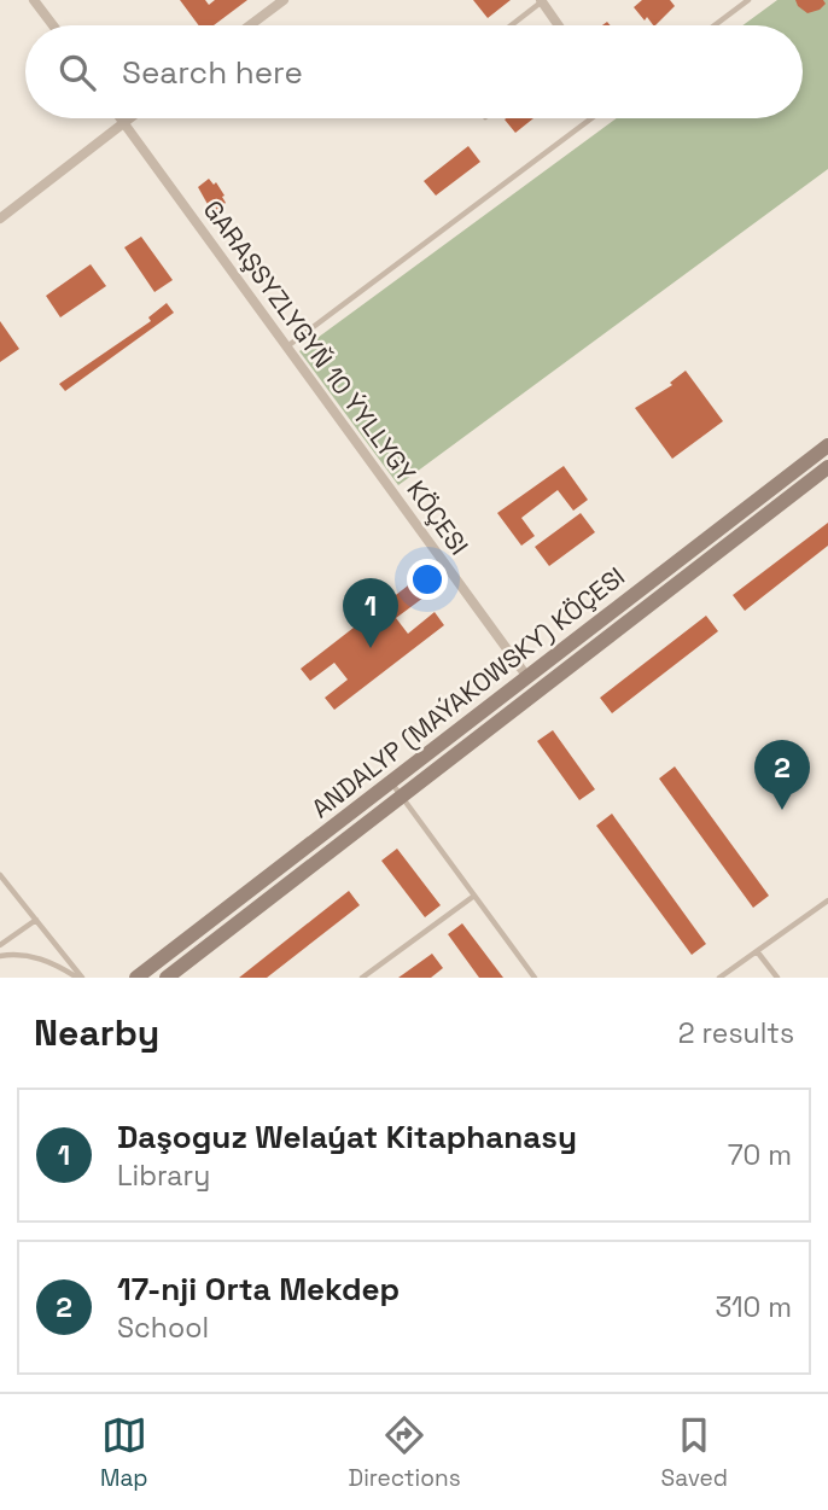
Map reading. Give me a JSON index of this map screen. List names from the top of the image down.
{
  "streets": {
    "main road": ["ANDALYP (MAÝAKOWSKY) KÖÇESI"],
    "street": ["GARAŞSYZLYGYŇ 10 ÝYLLYGY KÖÇESI"]
  },
  "crossings": [
    ["GARAŞSYZLYGYŇ 10 ÝYLLYGY KÖÇESI", "ANDALYP (MAÝAKOWSKY) KÖÇESI"]
  ],
  "page": {
    "search": "Search here",
    "pins": ["1", "2"],
    "heading": ["Nearby", "2 results"],
    "list": [
      {
        "mark": "1",
        "name": "Daşoguz Welaýat Kitaphanasy",
        "note": "Library",
        "value": "70 m"
      },
      {
        "mark": "2",
        "name": "17-nji Orta Mekdep",
        "note": "School",
        "value": "310 m"
      }
    ],
    "nav": ["Map", "Directions", "Saved"]
  }
}
